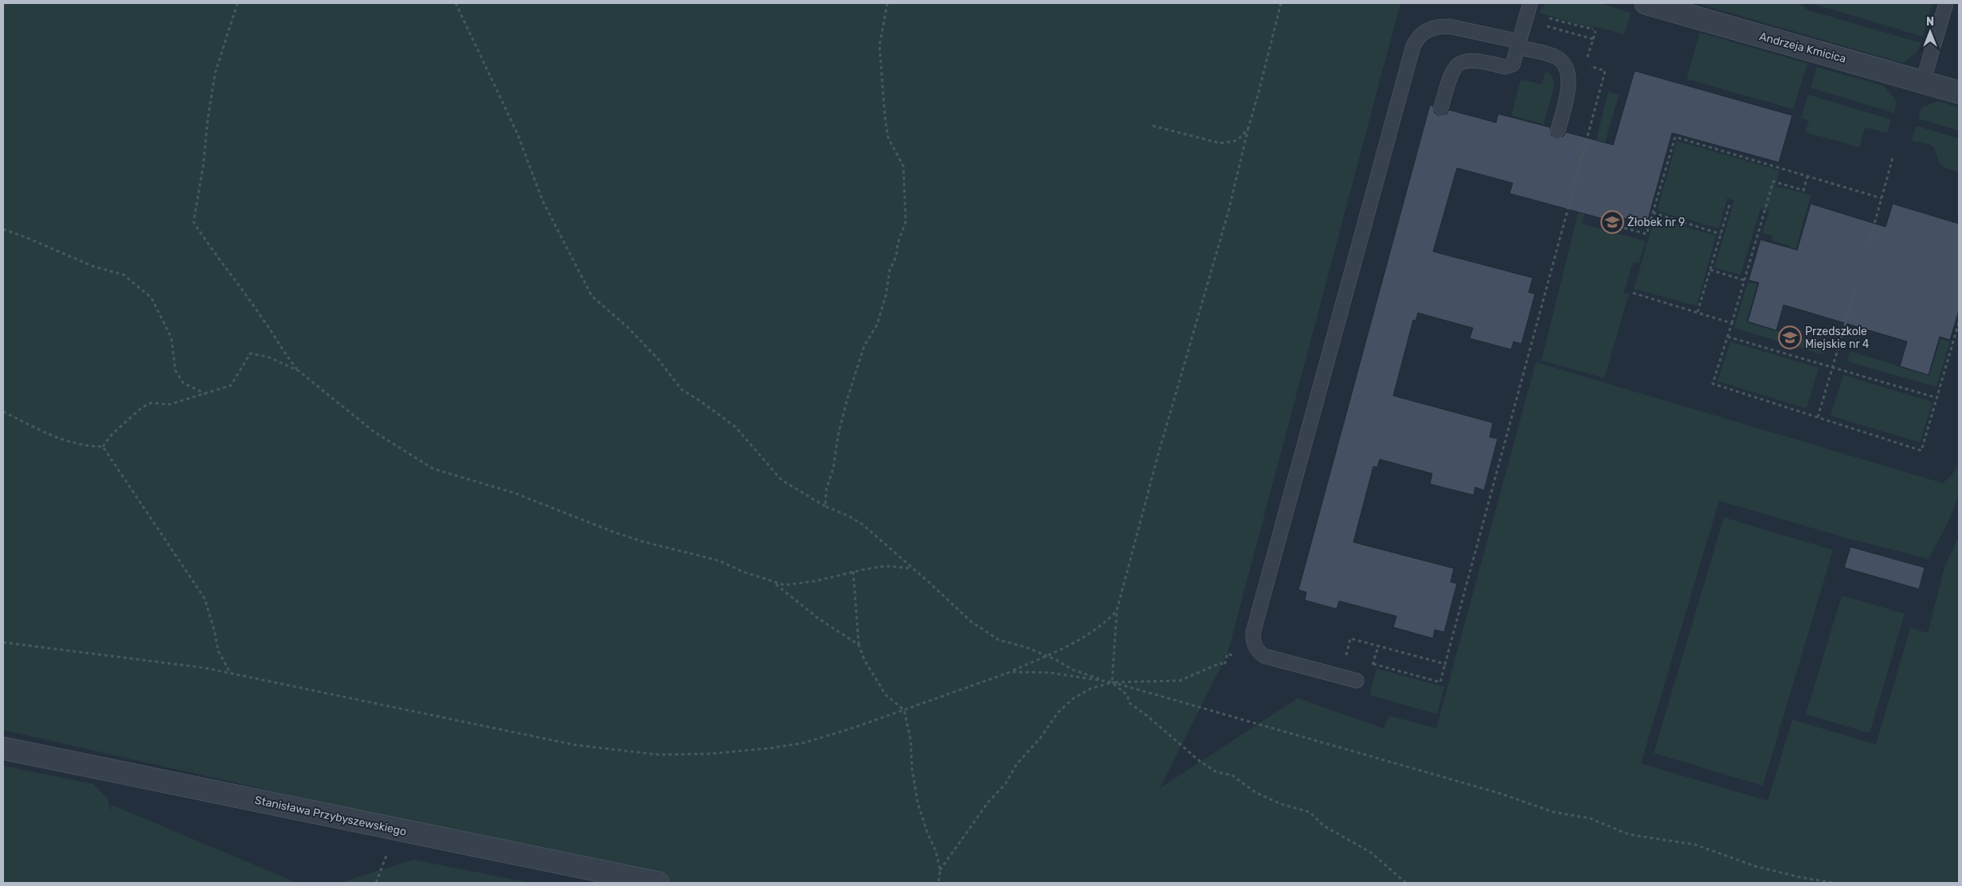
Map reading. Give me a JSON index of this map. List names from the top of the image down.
{
  "streets": {
    "street": ["Andrzeja Kmicica", "Stanisława Przybyszewskiego"]
  },
  "places": {
    "school or university": ["Żłobek nr 9", "Przedszkole Miejskie nr 4"]
  },
  "north": "top"
}
